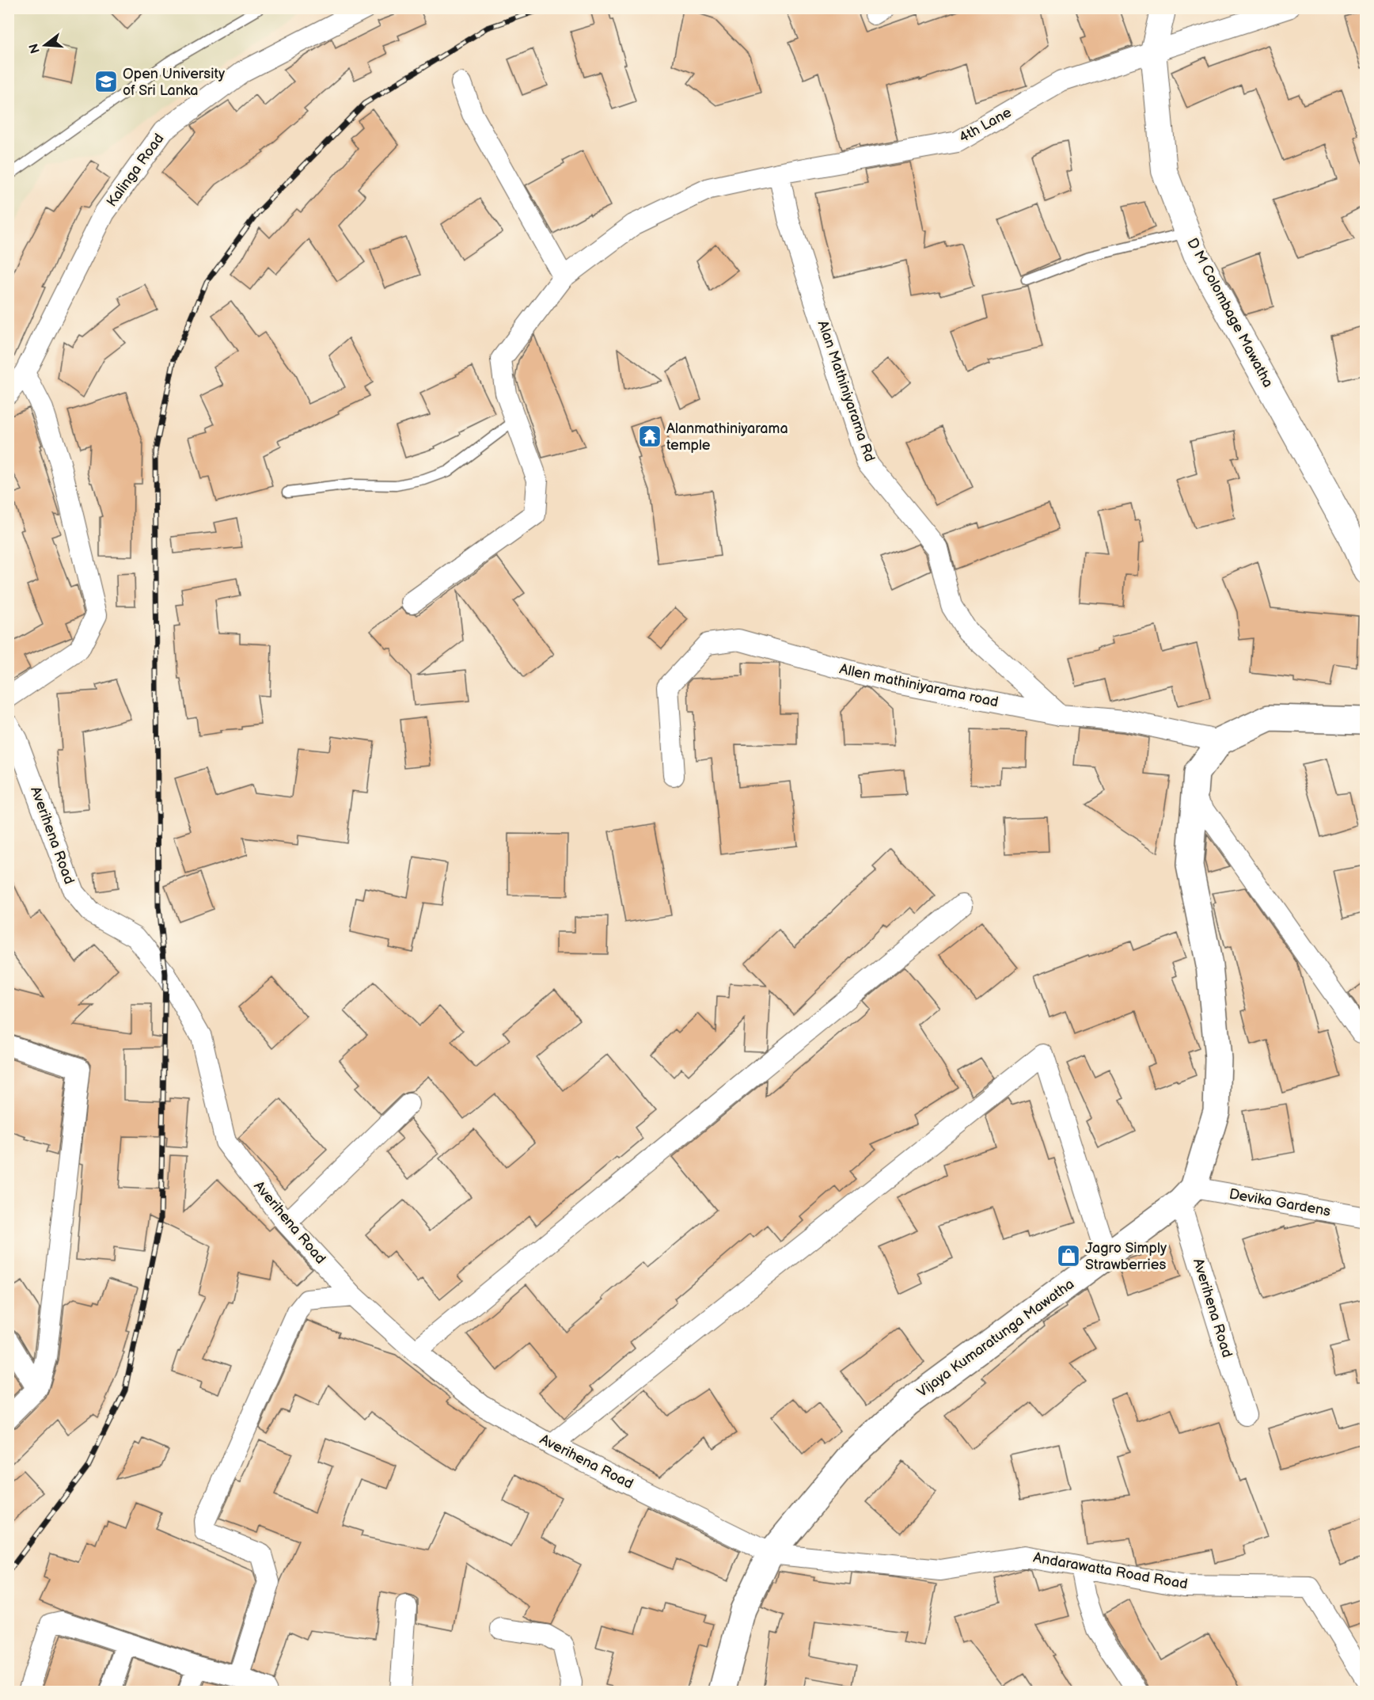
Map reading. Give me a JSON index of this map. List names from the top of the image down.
{
  "streets": {
    "main road": ["Vijaya Kumaratunga Mawatha"],
    "street": [
      "4th Lane",
      "Kalinga Road",
      "D M Colombage Mawatha",
      "Alan Mathiniyarama Rd",
      "Allen mathiniyarama road",
      "Averihena Road",
      "Devika Gardens",
      "Andarawatta Road Road"
    ]
  },
  "crossings": [
    ["4th Lane", "D M Colombage Mawatha"],
    ["4th Lane", "Alan Mathiniyarama Rd"],
    ["Alan Mathiniyarama Rd", "Allen mathiniyarama road"],
    ["Averihena Road", "Devika Gardens"],
    ["Averihena Road", "Vijaya Kumaratunga Mawatha"],
    ["Averihena Road", "Andarawatta Road Road"],
    ["Devika Gardens", "Vijaya Kumaratunga Mawatha"],
    ["Vijaya Kumaratunga Mawatha", "Andarawatta Road Road"]
  ],
  "places": {
    "school or university": ["Open University of Sri Lanka"],
    "temple": ["Alanmathiniyarama temple"],
    "shop": ["Jagro Simply Strawberries"]
  },
  "north": "left"
}
